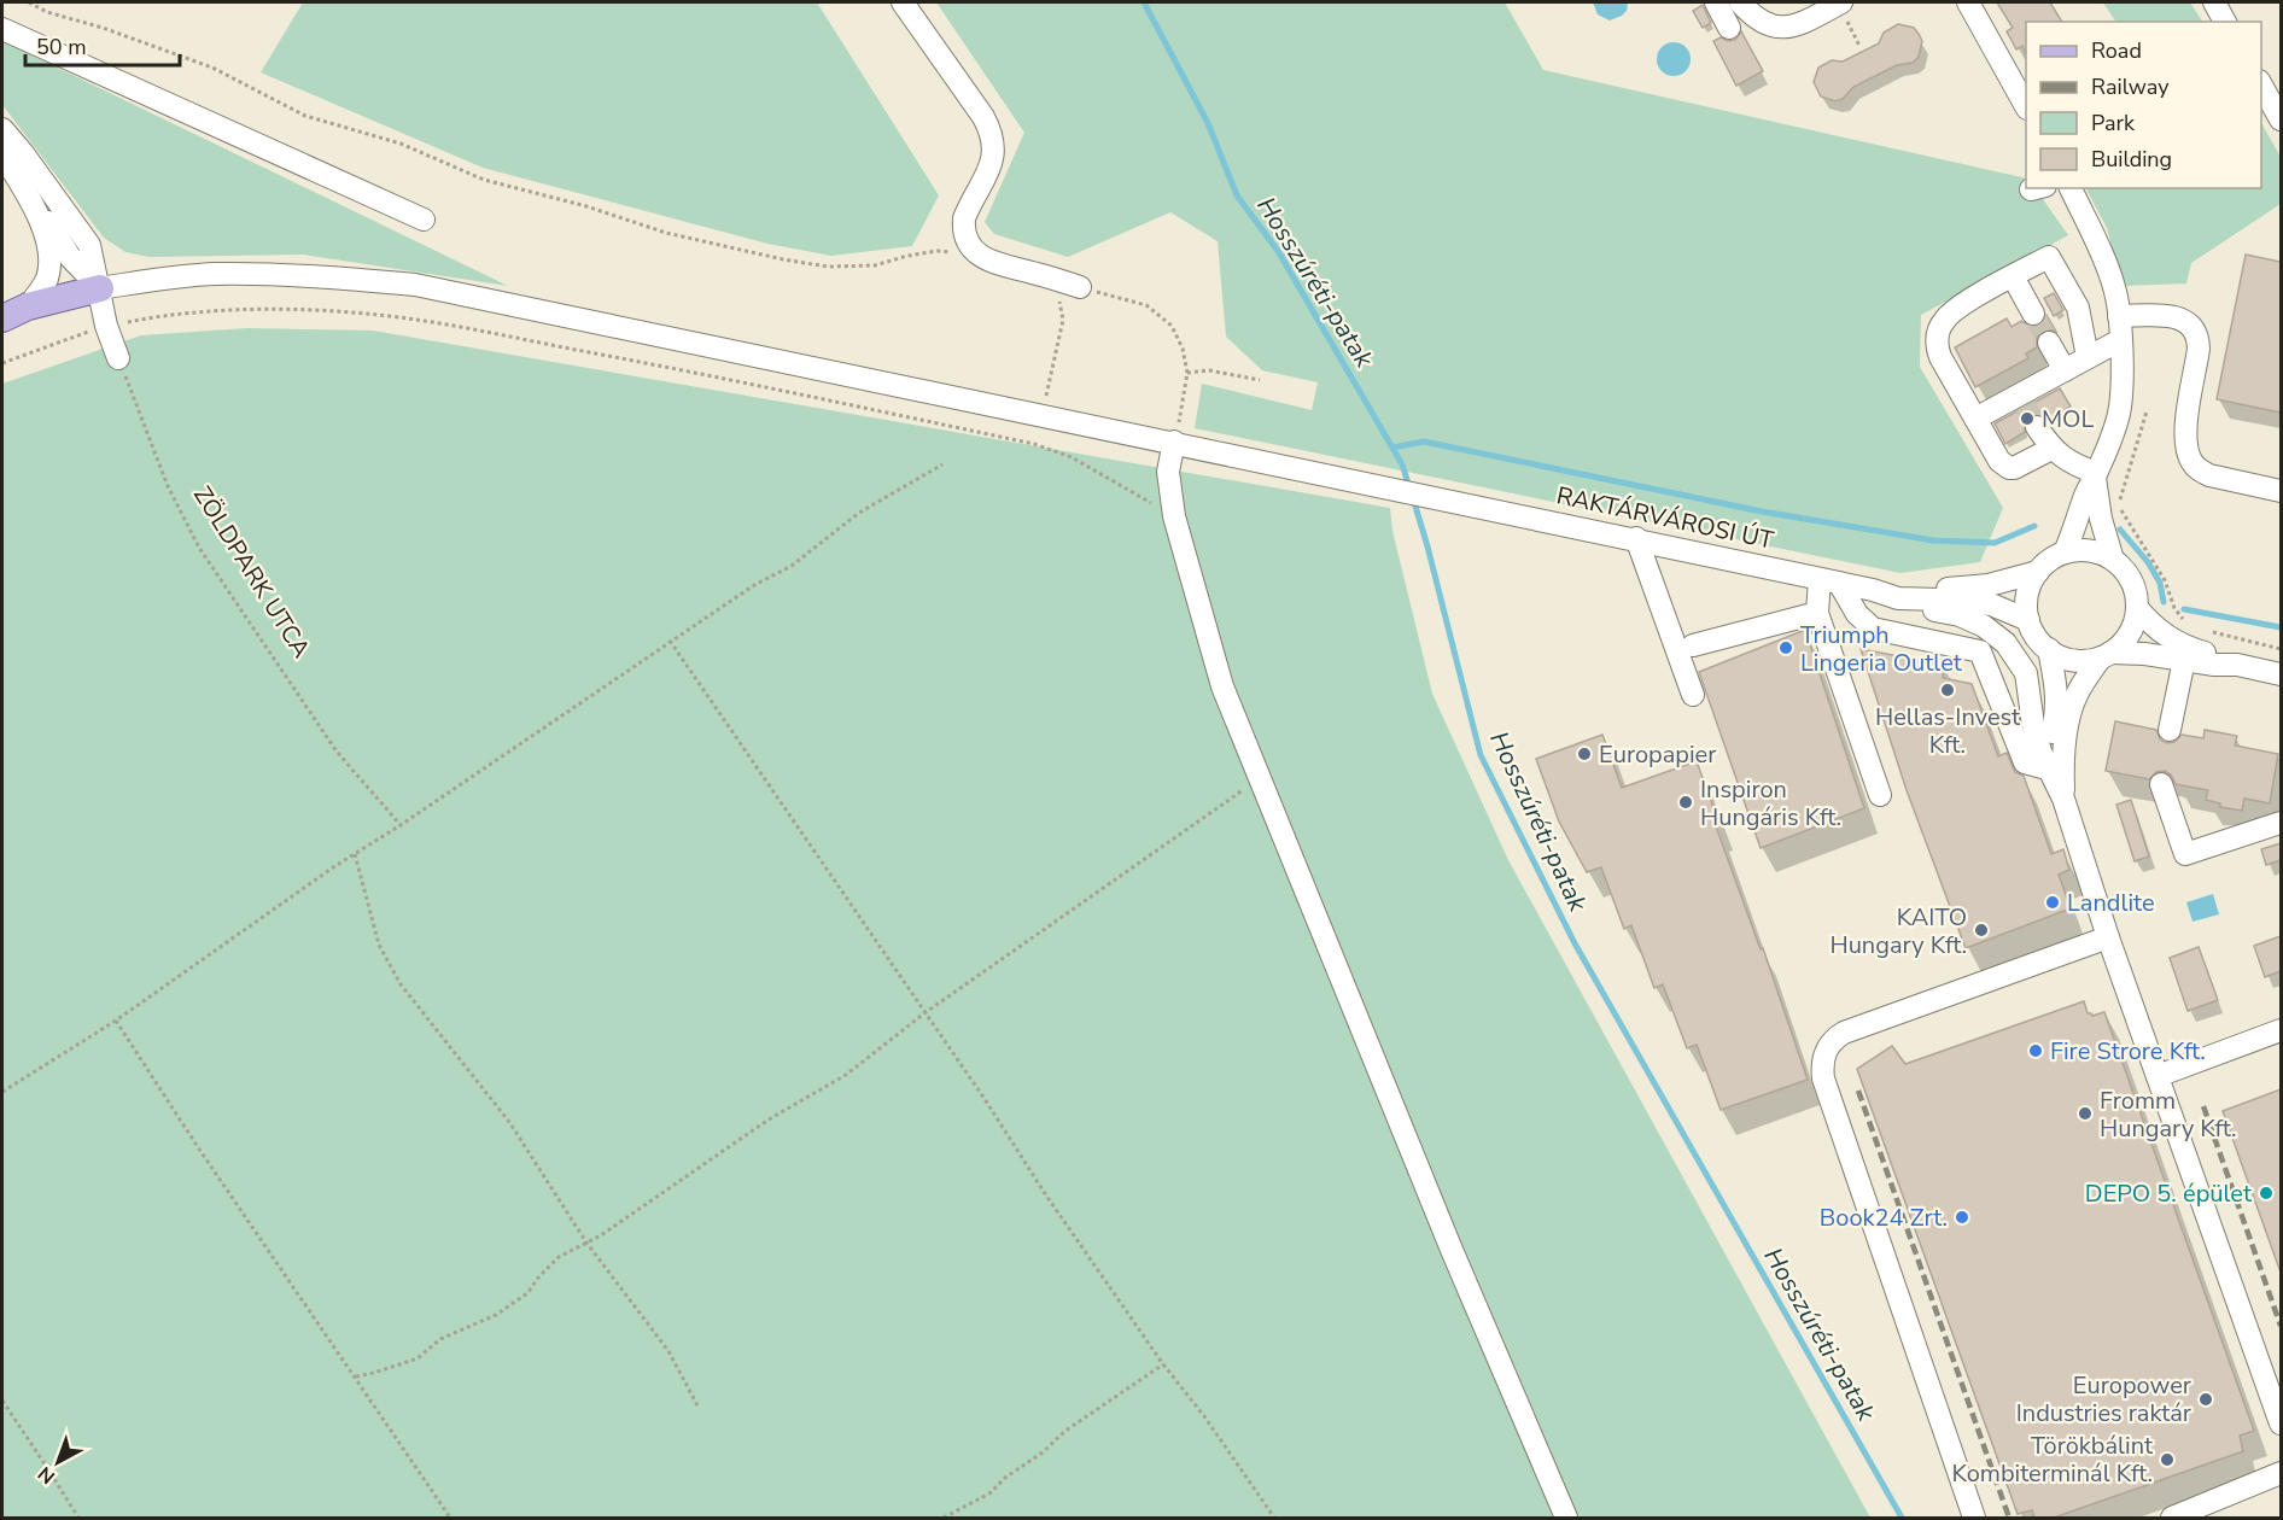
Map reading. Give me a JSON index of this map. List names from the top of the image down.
{
  "streets": {
    "street": ["RAKTÁRVÁROSI ÚT"],
    "path": ["ZÖLDPARK UTCA"]
  },
  "water": ["Hosszúréti-patak"],
  "places": [
    "MOL",
    "Triumph Lingeria Outlet",
    "Hellas-Invest Kft.",
    "Europapier",
    "Inspiron Hungáris Kft.",
    "Landlite",
    "KAITO Hungary Kft.",
    "Fire Strore Kft.",
    "Fromm Hungary Kft.",
    "DEPO 5. épület",
    "Book24 Zrt.",
    "Europower Industries raktár",
    "Törökbálint Kombiterminál Kft."
  ],
  "legend": [
    "Road",
    "Railway",
    "Park",
    "Building"
  ],
  "scale_bar": "50 m",
  "north": "bottom left"
}
